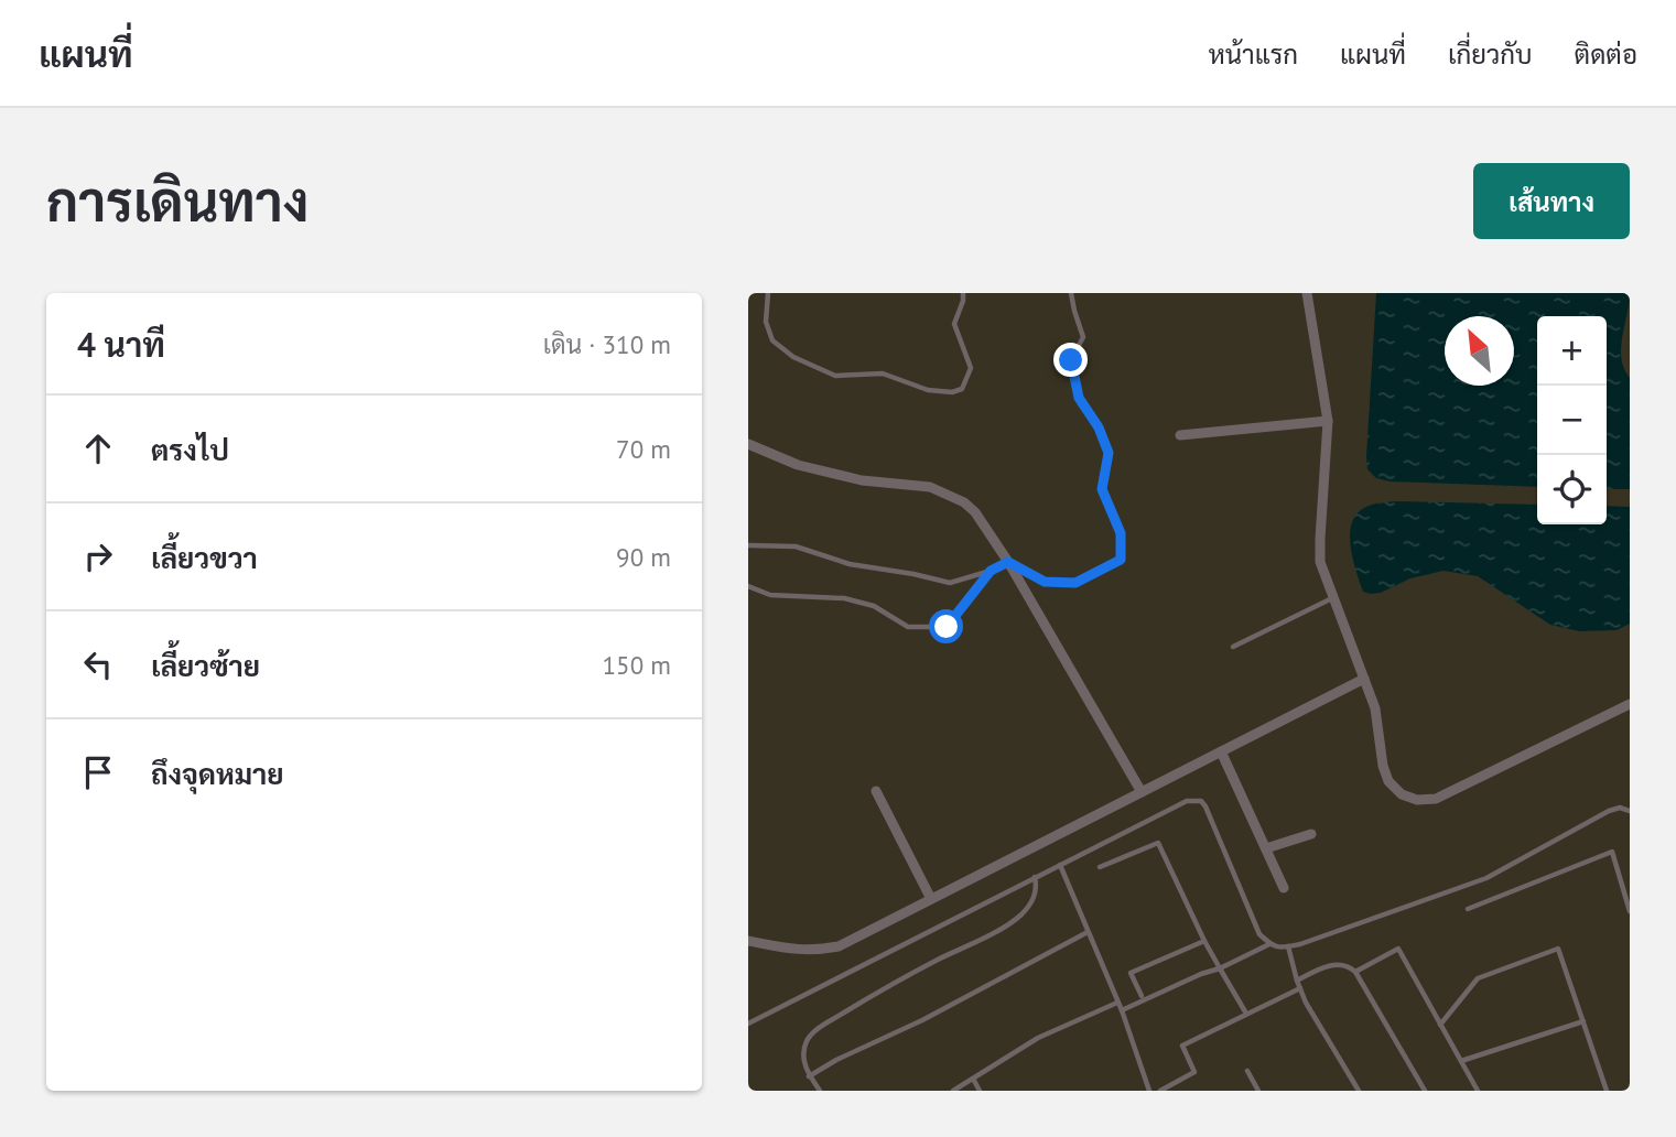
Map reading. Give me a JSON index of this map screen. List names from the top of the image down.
{
  "north": "top left",
  "page": {
    "header": "แผนที่",
    "nav": [
      "หน้าแรก",
      "แผนที่",
      "เกี่ยวกับ",
      "ติดต่อ"
    ],
    "buttons": "เส้นทาง",
    "title": "การเดินทาง",
    "heading": ["4 นาที", "เดิน · 310 m"],
    "map_buttons": ["+", "−"],
    "list": [
      ["ตรงไป", "70 m"],
      ["เลี้ยวขวา", "90 m"],
      ["เลี้ยวซ้าย", "150 m"],
      "ถึงจุดหมาย"
    ]
  }
}
